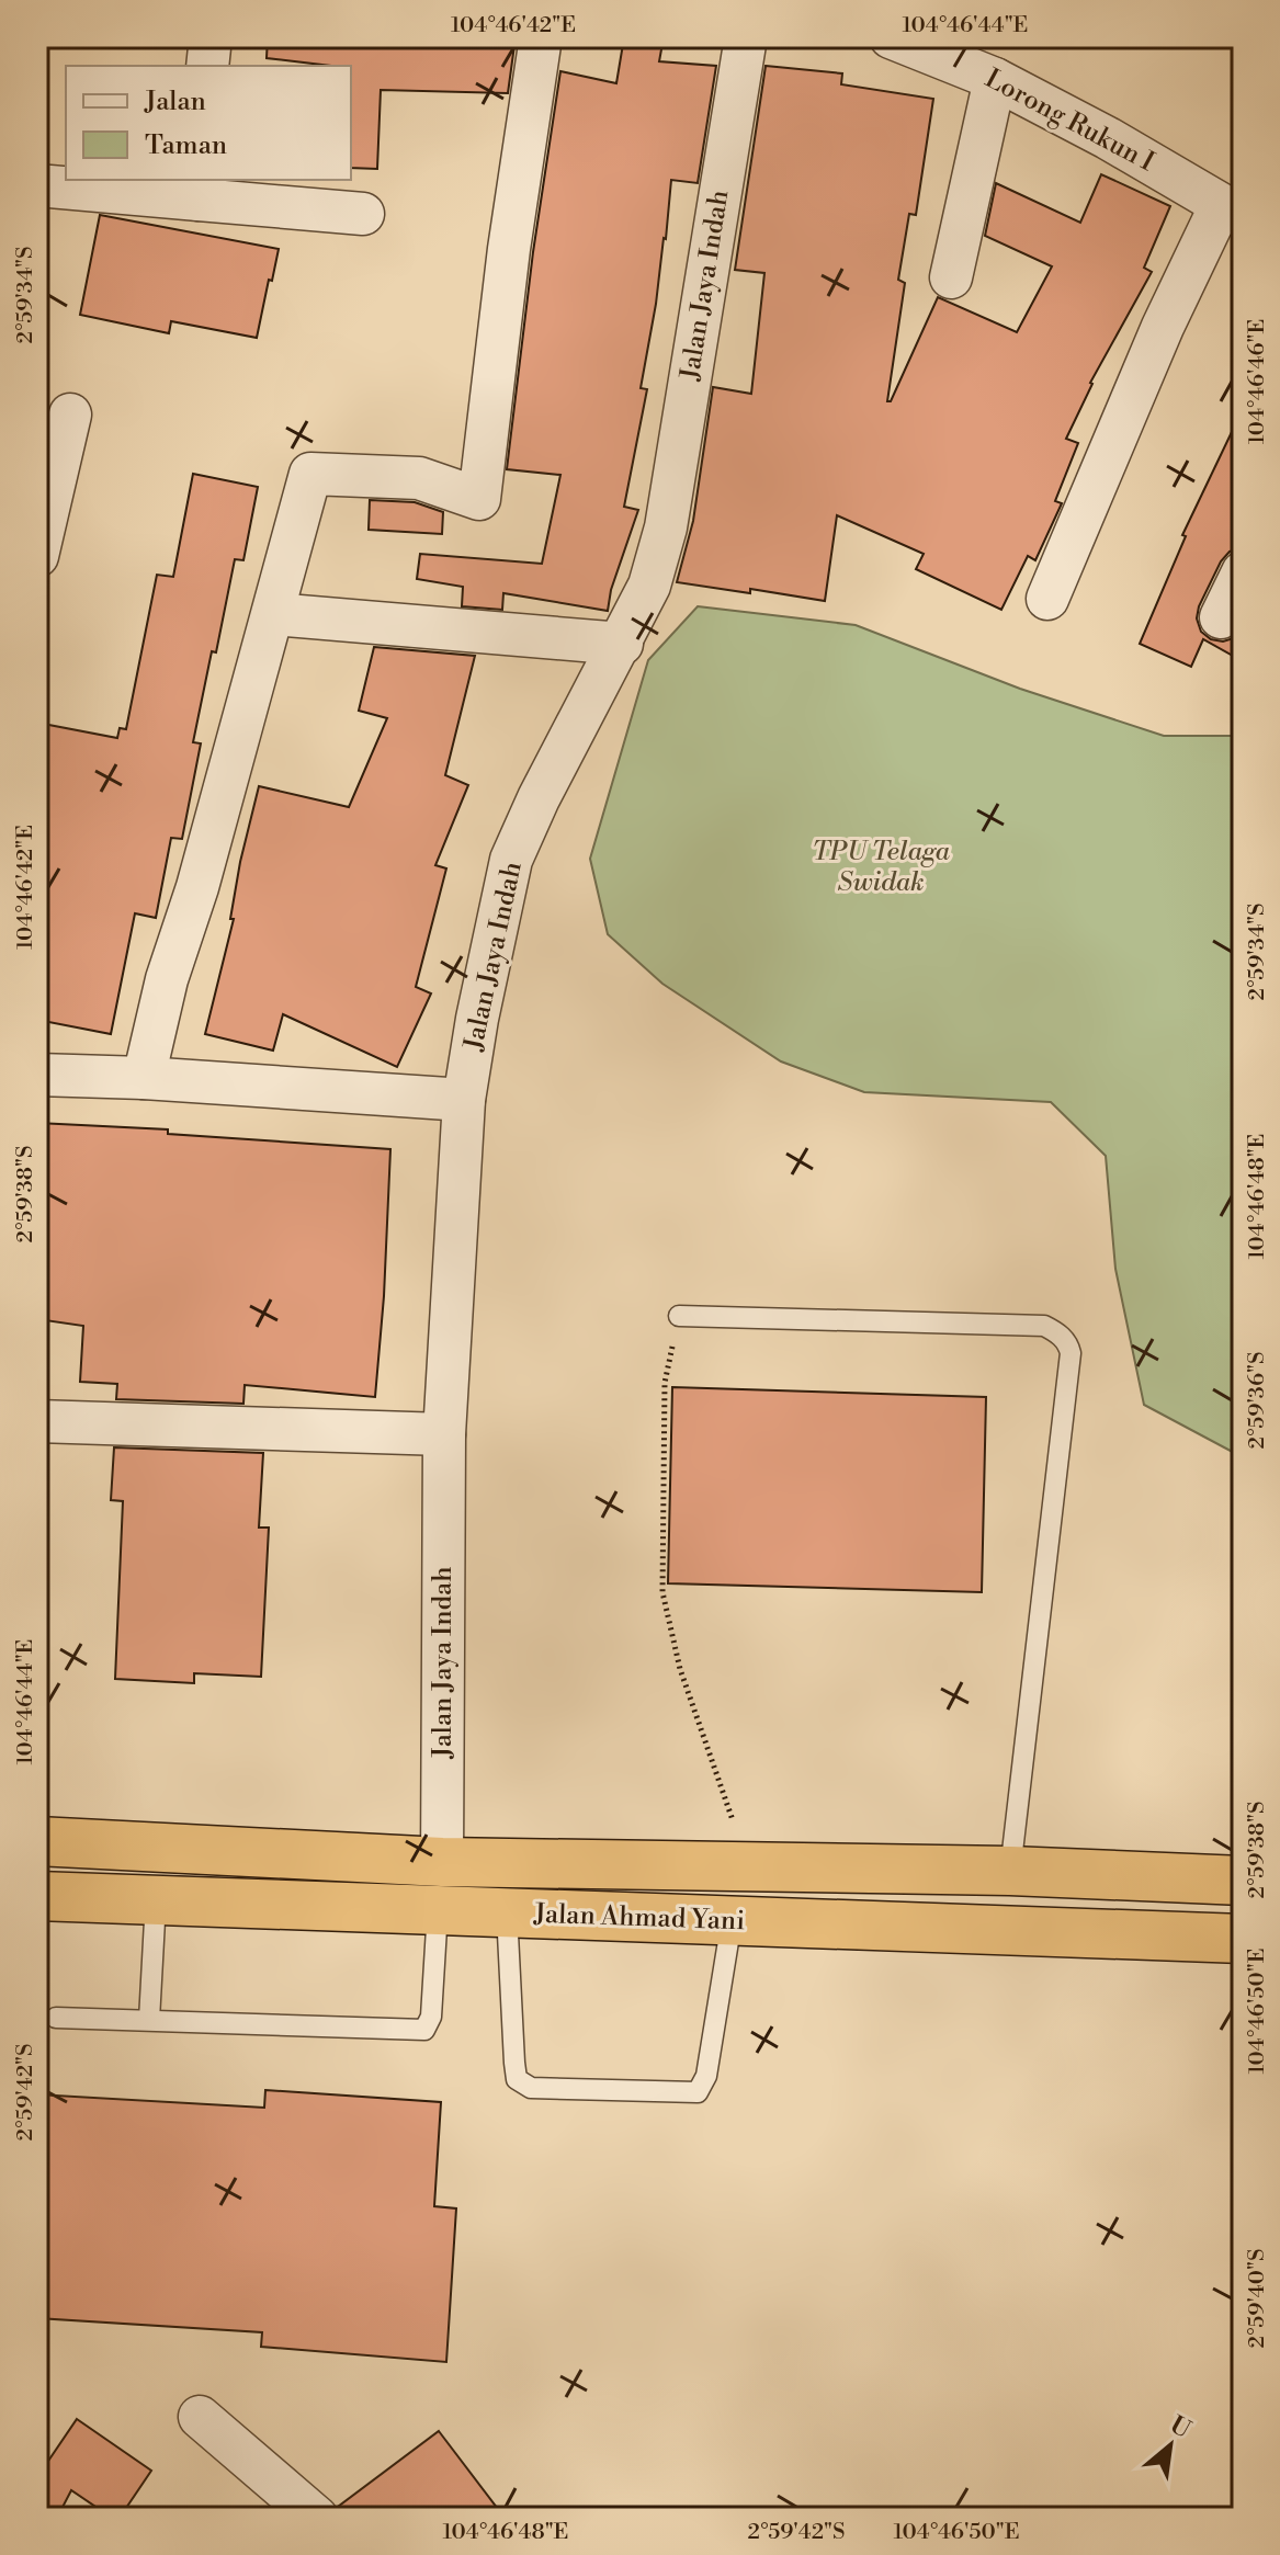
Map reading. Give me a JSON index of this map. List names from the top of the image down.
{
  "streets": {
    "highway": ["Jalan Ahmad Yani"],
    "street": ["Lorong Rukun I", "Jalan Jaya Indah"]
  },
  "crossings": [
    ["Jalan Jaya Indah", "Jalan Ahmad Yani"]
  ],
  "parks": ["TPU Telaga Swidak"],
  "legend": ["Jalan", "Taman"],
  "north": "top right",
  "coordinates": [
    "104°46'42\"E",
    "104°46'44\"E",
    "2°59'34\"S",
    "104°46'46\"E",
    "2°59'38\"S",
    "104°46'48\"E",
    "2°59'36\"S",
    "104°46'50\"E",
    "2°59'42\"S",
    "2°59'40\"S"
  ]
}
